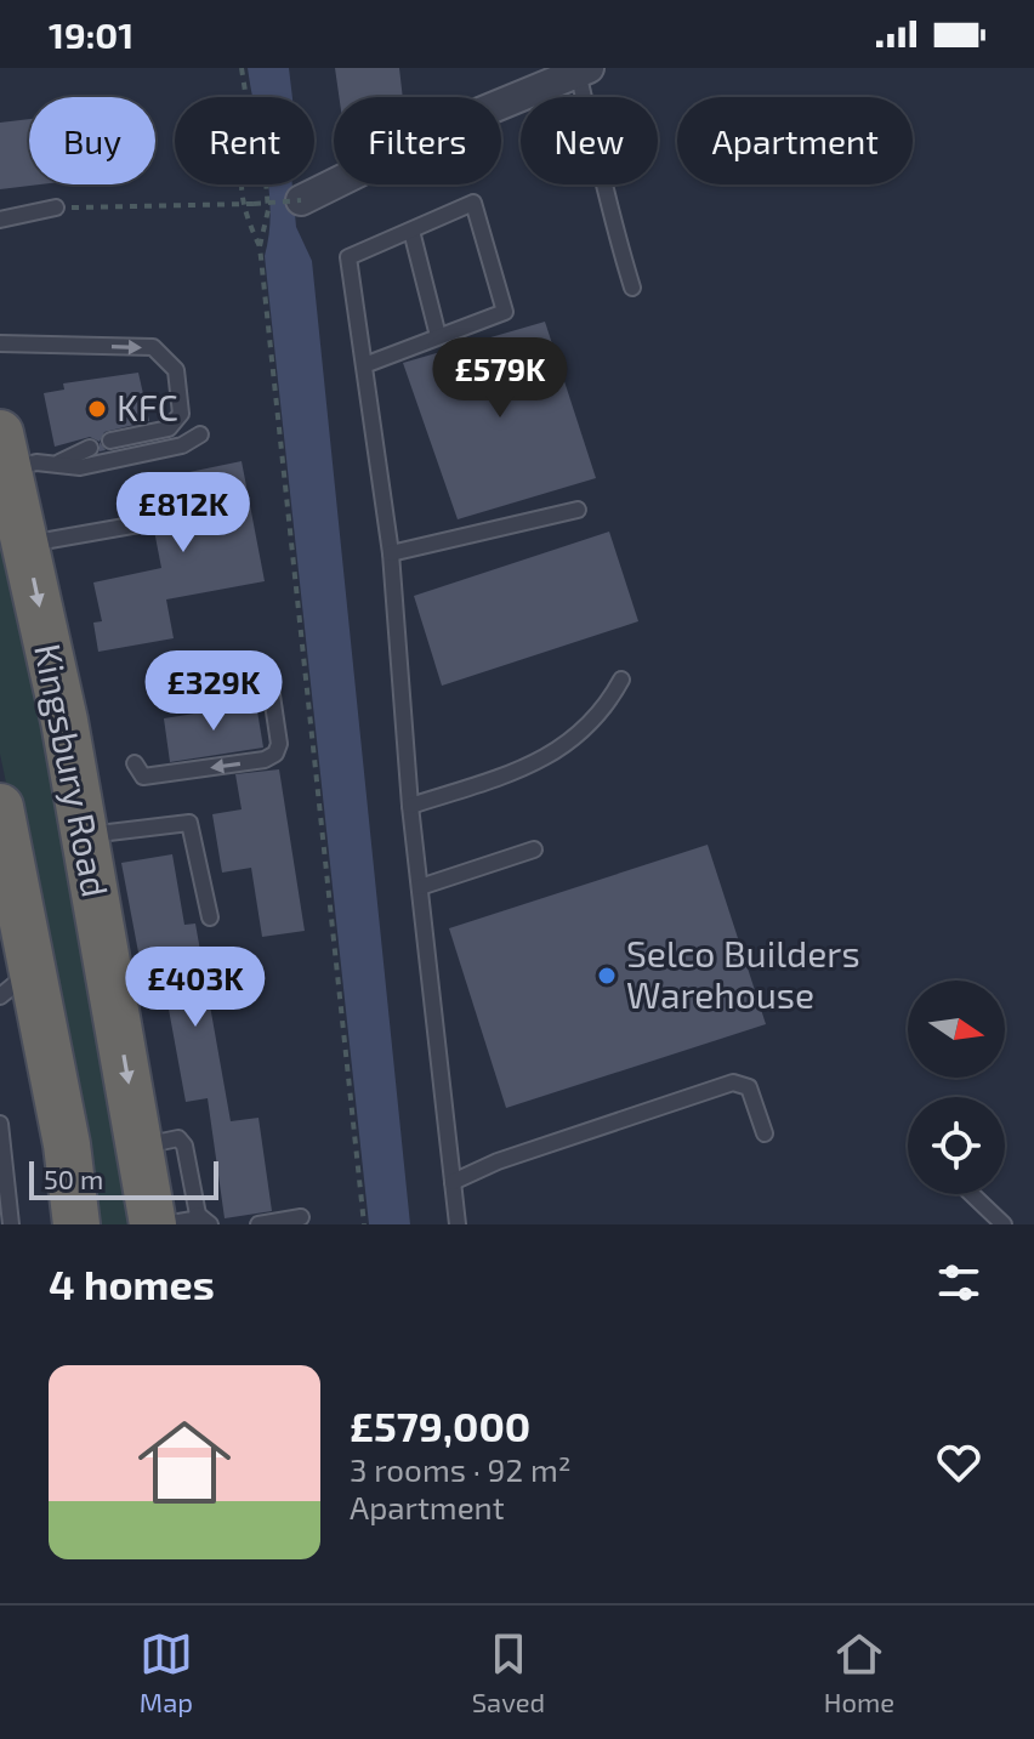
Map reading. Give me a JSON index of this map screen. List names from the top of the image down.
{
  "streets": {
    "highway": ["Kingsbury Road"]
  },
  "places": ["KFC", "Selco Builders Warehouse"],
  "scale_bar": "50 m",
  "north": "right",
  "page": {
    "status": "19:01",
    "chip": [
      "Buy",
      "Rent",
      "Filters",
      "New",
      "Apartment"
    ],
    "price": [
      "£579K",
      "£812K",
      "£329K",
      "£403K"
    ],
    "scale": "50 m",
    "heading": "4 homes",
    "list": [
      {
        "name": "£579,000",
        "note": "3 rooms · 92 m² · Apartment"
      }
    ],
    "tabs": ["Map", "Saved", "Home"]
  }
}
